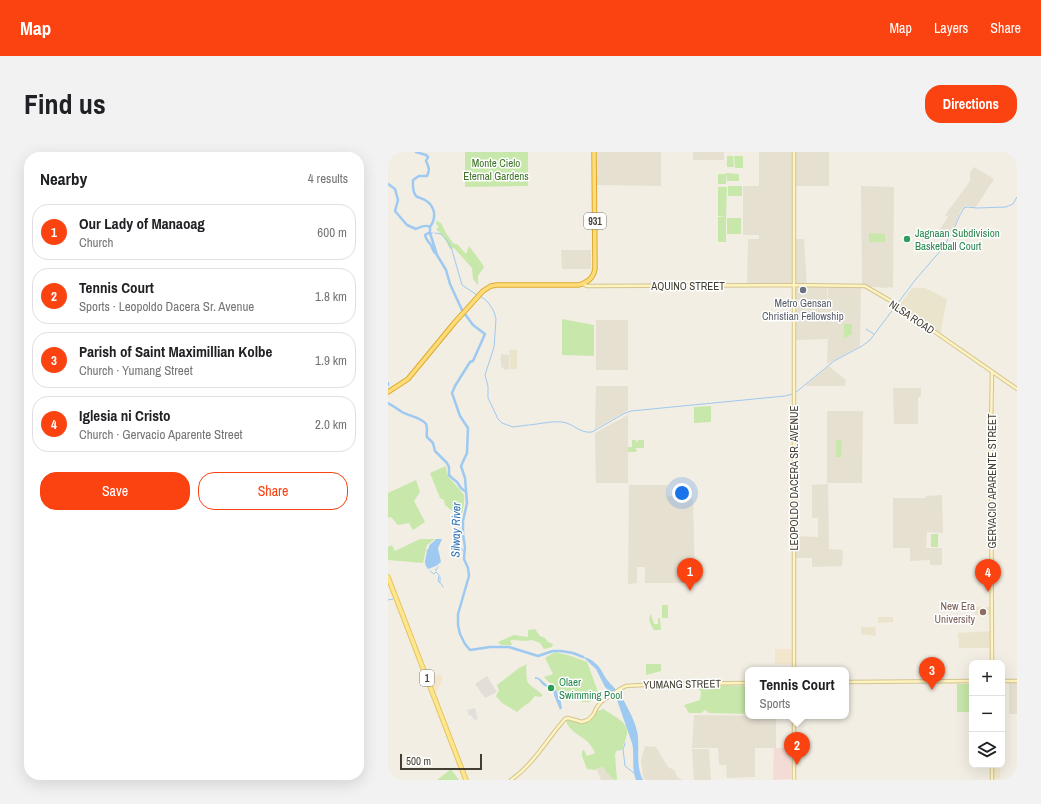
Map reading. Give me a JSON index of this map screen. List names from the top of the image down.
{
  "streets": {
    "highway": ["931"],
    "main road": [
      "AQUINO STREET",
      "NLSA ROAD",
      "LEOPOLDO DACERA SR. AVENUE",
      "GERVACIO APARENTE STREET",
      "1",
      "YUMANG STREET"
    ]
  },
  "crossings": [
    ["931", "AQUINO STREET"],
    ["AQUINO STREET", "NLSA ROAD"],
    ["AQUINO STREET", "LEOPOLDO DACERA SR. AVENUE"],
    ["NLSA ROAD", "LEOPOLDO DACERA SR. AVENUE"],
    ["NLSA ROAD", "GERVACIO APARENTE STREET"]
  ],
  "water": ["Silway River"],
  "parks": ["Monte Cielo Eternal Gardens"],
  "places": [
    "Jagnaan Subdivision Basketball Court",
    "Metro Gensan Christian Fellowship",
    "New Era University",
    "Olaer Swimming Pool"
  ],
  "scale_bar": "500 m",
  "page": {
    "header": "Map",
    "nav": ["Map", "Layers", "Share"],
    "title": "Find us",
    "buttons": [
      "Directions",
      ["Save", "Share"]
    ],
    "heading": ["Nearby", "4 results"],
    "list": [
      {
        "mark": "1",
        "name": "Our Lady of Manaoag",
        "note": "Church",
        "value": "600 m"
      },
      {
        "mark": "2",
        "name": "Tennis Court",
        "note": "Sports · Leopoldo Dacera Sr. Avenue",
        "value": "1.8 km"
      },
      {
        "mark": "3",
        "name": "Parish of Saint Maximillian Kolbe",
        "note": "Church · Yumang Street",
        "value": "1.9 km"
      },
      {
        "mark": "4",
        "name": "Iglesia ni Cristo",
        "note": "Church · Gervacio Aparente Street",
        "value": "2.0 km"
      }
    ],
    "pins": [
      "1",
      "4",
      "3",
      "2"
    ],
    "map_buttons": ["+", "−"],
    "popup": ["Tennis Court", "Sports"],
    "scale": "500 m"
  }
}
